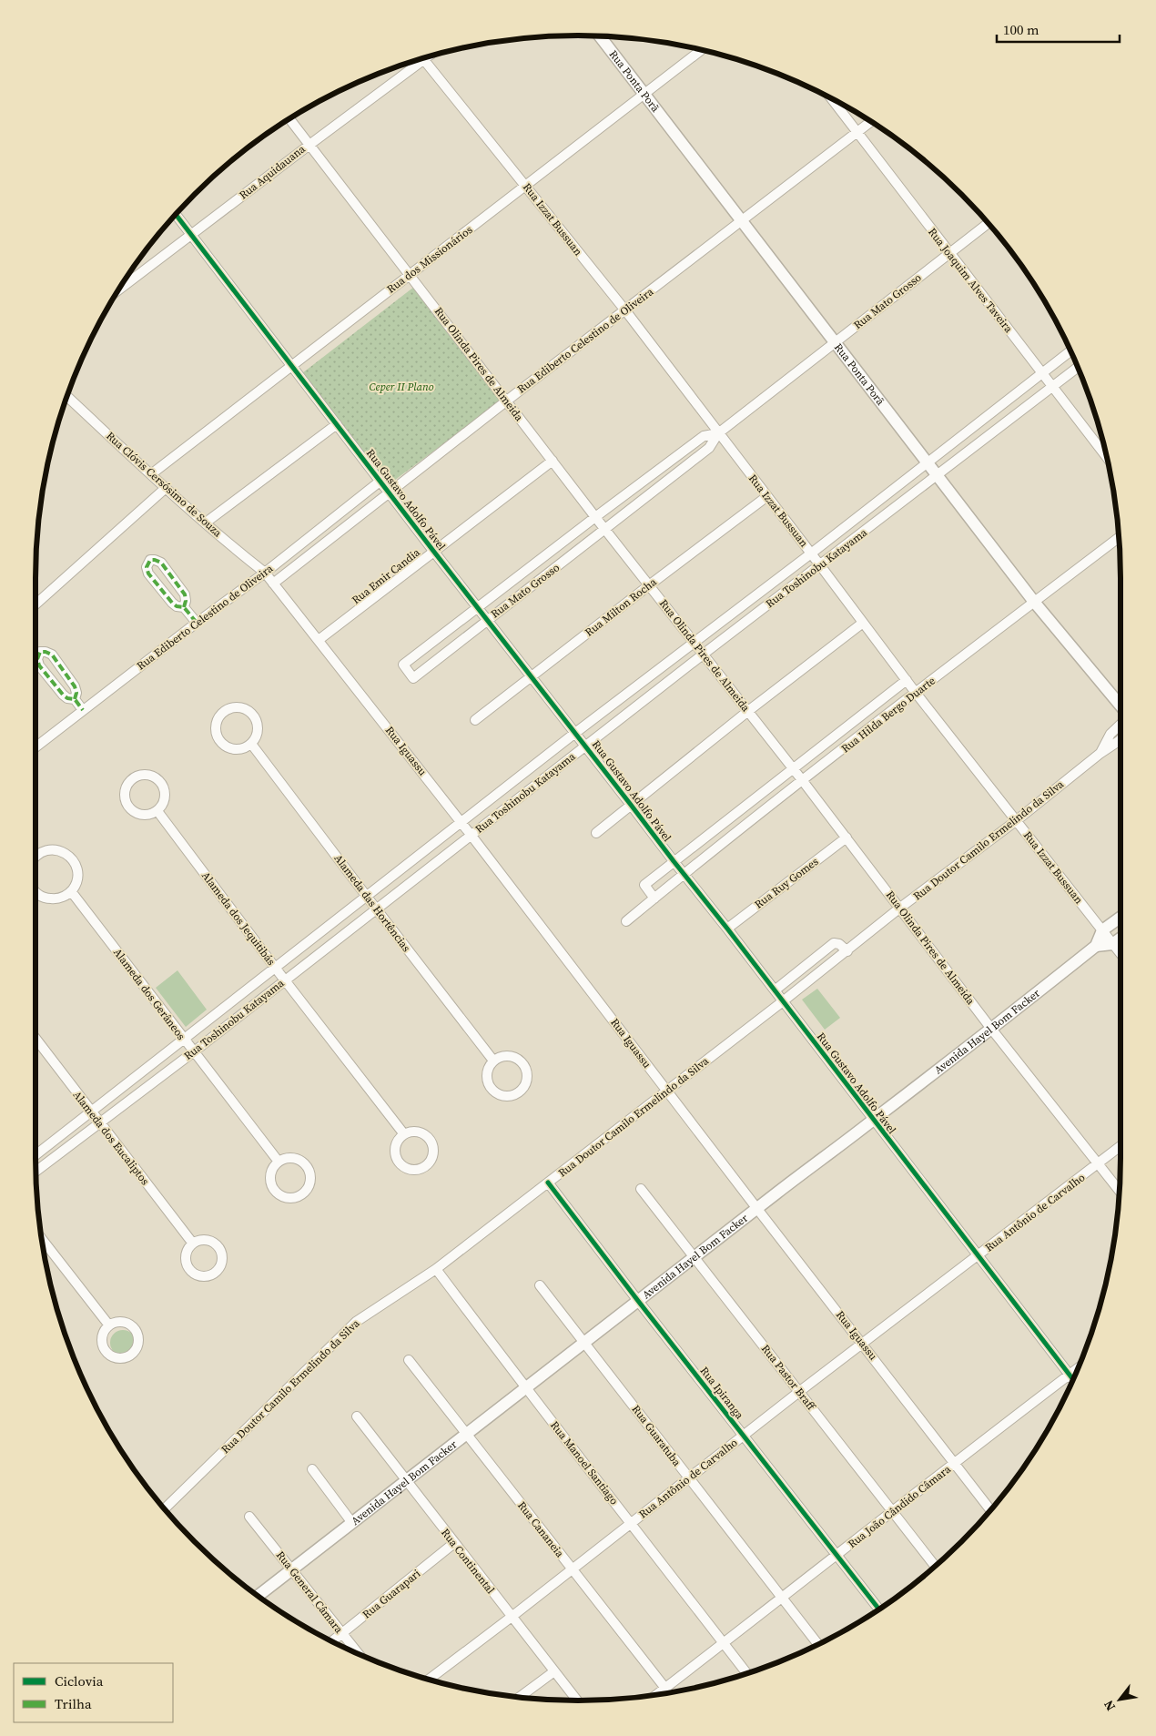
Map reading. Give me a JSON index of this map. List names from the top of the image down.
{
  "streets": {
    "street": [
      "Rua Ponta Porã",
      "Rua Aquidauana",
      "Rua Izzat Bussuan",
      "Rua dos Missionários",
      "Rua Joaquim Alves Taveira",
      "Rua Mato Grosso",
      "Rua Ediberto Celestino de Oliveira",
      "Rua Olinda Pires de Almeida",
      "Rua Clóvis Cersósimo de Souza",
      "Rua Gustavo Adolfo Pável",
      "Rua Toshinobu Katayama",
      "Rua Emir Candia",
      "Rua Milton Rocha",
      "Rua Hilda Bergo Duarte",
      "Rua Iguassu",
      "Rua Doutor Camilo Ermelindo da Silva",
      "Rua Ruy Gomes",
      "Alameda das Hortências",
      "Alameda dos Jequitibás",
      "Alameda dos Gerâneos",
      "Avenida Hayel Bom Facker",
      "Alameda dos Eucaliptos",
      "Rua Antônio de Carvalho",
      "Rua Pastor Braff",
      "Rua Ipiranga",
      "Rua Guaratuba",
      "Rua Manoel Santiago",
      "Rua João Cândido Câmara",
      "Rua Cananeia",
      "Rua Continental",
      "Rua General Câmara",
      "Rua Guarapari"
    ]
  },
  "crossings": [
    ["Rua Ponta Porã", "Rua dos Missionários"],
    ["Rua Ponta Porã", "Rua Mato Grosso"],
    ["Rua Ponta Porã", "Rua Ediberto Celestino de Oliveira"],
    ["Rua Ponta Porã", "Rua Toshinobu Katayama"],
    ["Rua Ponta Porã", "Rua Hilda Bergo Duarte"],
    ["Rua Aquidauana", "Rua Olinda Pires de Almeida"],
    ["Rua Aquidauana", "Rua Gustavo Adolfo Pável"],
    ["Rua Izzat Bussuan", "Rua dos Missionários"],
    ["Rua Izzat Bussuan", "Rua Mato Grosso"],
    ["Rua Izzat Bussuan", "Rua Ediberto Celestino de Oliveira"],
    ["Rua Izzat Bussuan", "Rua Toshinobu Katayama"],
    ["Rua Izzat Bussuan", "Rua Milton Rocha"],
    ["Rua Izzat Bussuan", "Rua Hilda Bergo Duarte"],
    ["Rua Izzat Bussuan", "Rua Doutor Camilo Ermelindo da Silva"],
    ["Rua Izzat Bussuan", "Avenida Hayel Bom Facker"],
    ["Rua dos Missionários", "Rua Olinda Pires de Almeida"],
    ["Rua dos Missionários", "Rua Clóvis Cersósimo de Souza"],
    ["Rua dos Missionários", "Rua Gustavo Adolfo Pável"],
    ["Rua Joaquim Alves Taveira", "Rua Mato Grosso"],
    ["Rua Joaquim Alves Taveira", "Rua Ediberto Celestino de Oliveira"],
    ["Rua Joaquim Alves Taveira", "Rua Toshinobu Katayama"],
    ["Rua Mato Grosso", "Rua Olinda Pires de Almeida"],
    ["Rua Mato Grosso", "Rua Gustavo Adolfo Pável"],
    ["Rua Ediberto Celestino de Oliveira", "Rua Olinda Pires de Almeida"],
    ["Rua Ediberto Celestino de Oliveira", "Rua Clóvis Cersósimo de Souza"],
    ["Rua Ediberto Celestino de Oliveira", "Rua Gustavo Adolfo Pável"],
    ["Rua Ediberto Celestino de Oliveira", "Rua Iguassu"],
    ["Rua Olinda Pires de Almeida", "Rua Toshinobu Katayama"],
    ["Rua Olinda Pires de Almeida", "Rua Emir Candia"],
    ["Rua Olinda Pires de Almeida", "Rua Milton Rocha"],
    ["Rua Olinda Pires de Almeida", "Rua Hilda Bergo Duarte"],
    ["Rua Olinda Pires de Almeida", "Rua Doutor Camilo Ermelindo da Silva"],
    ["Rua Olinda Pires de Almeida", "Rua Ruy Gomes"],
    ["Rua Olinda Pires de Almeida", "Avenida Hayel Bom Facker"],
    ["Rua Olinda Pires de Almeida", "Rua Antônio de Carvalho"],
    ["Rua Clóvis Cersósimo de Souza", "Rua Iguassu"],
    ["Rua Gustavo Adolfo Pável", "Rua Toshinobu Katayama"],
    ["Rua Gustavo Adolfo Pável", "Rua Emir Candia"],
    ["Rua Gustavo Adolfo Pável", "Rua Milton Rocha"],
    ["Rua Gustavo Adolfo Pável", "Rua Hilda Bergo Duarte"],
    ["Rua Gustavo Adolfo Pável", "Rua Doutor Camilo Ermelindo da Silva"],
    ["Rua Gustavo Adolfo Pável", "Rua Ruy Gomes"],
    ["Rua Gustavo Adolfo Pável", "Avenida Hayel Bom Facker"],
    ["Rua Gustavo Adolfo Pável", "Rua Antônio de Carvalho"],
    ["Rua Gustavo Adolfo Pável", "Rua João Cândido Câmara"],
    ["Rua Toshinobu Katayama", "Rua Iguassu"],
    ["Rua Toshinobu Katayama", "Alameda das Hortências"],
    ["Rua Toshinobu Katayama", "Alameda dos Jequitibás"],
    ["Rua Toshinobu Katayama", "Alameda dos Gerâneos"],
    ["Rua Toshinobu Katayama", "Alameda dos Eucaliptos"],
    ["Rua Emir Candia", "Rua Iguassu"],
    ["Rua Iguassu", "Rua Doutor Camilo Ermelindo da Silva"],
    ["Rua Iguassu", "Avenida Hayel Bom Facker"],
    ["Rua Iguassu", "Rua Antônio de Carvalho"],
    ["Rua Iguassu", "Rua João Cândido Câmara"],
    ["Rua Doutor Camilo Ermelindo da Silva", "Rua Ipiranga"],
    ["Rua Doutor Camilo Ermelindo da Silva", "Rua Manoel Santiago"],
    ["Avenida Hayel Bom Facker", "Rua Pastor Braff"],
    ["Avenida Hayel Bom Facker", "Rua Ipiranga"],
    ["Avenida Hayel Bom Facker", "Rua Guaratuba"],
    ["Avenida Hayel Bom Facker", "Rua Manoel Santiago"],
    ["Avenida Hayel Bom Facker", "Rua Cananeia"],
    ["Avenida Hayel Bom Facker", "Rua Continental"],
    ["Avenida Hayel Bom Facker", "Rua General Câmara"],
    ["Rua Antônio de Carvalho", "Rua Pastor Braff"],
    ["Rua Antônio de Carvalho", "Rua Ipiranga"],
    ["Rua Antônio de Carvalho", "Rua Guaratuba"],
    ["Rua Antônio de Carvalho", "Rua Manoel Santiago"],
    ["Rua Antônio de Carvalho", "Rua Cananeia"],
    ["Rua Antônio de Carvalho", "Rua Continental"],
    ["Rua Pastor Braff", "Rua João Cândido Câmara"],
    ["Rua Ipiranga", "Rua João Cândido Câmara"],
    ["Rua Guaratuba", "Rua João Cândido Câmara"],
    ["Rua Manoel Santiago", "Rua João Cândido Câmara"],
    ["Rua João Cândido Câmara", "Rua Cananeia"],
    ["Rua Continental", "Rua Guarapari"],
    ["Rua General Câmara", "Rua Guarapari"]
  ],
  "parks": ["Ceper II Plano"],
  "legend": ["Ciclovia", "Trilha"],
  "scale_bar": "100 m",
  "north": "bottom left"
}
